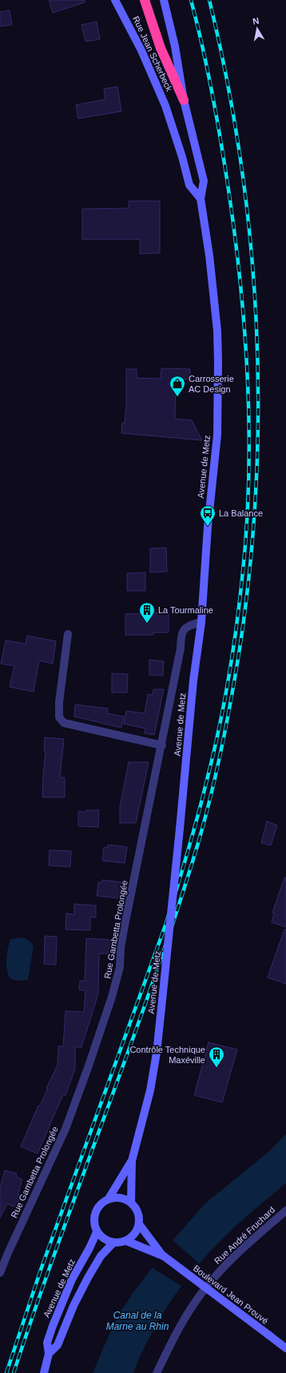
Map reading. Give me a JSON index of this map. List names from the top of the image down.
{
  "streets": {
    "main road": ["Rue Jean Scherbeck", "Avenue de Metz", "Boulevard Jean Prouvé"],
    "street": ["Rue Gambetta Prolongée", "Rue André Fruchard"]
  },
  "crossings": [
    ["Rue Jean Scherbeck", "Avenue de Metz"],
    ["Avenue de Metz", "Rue Gambetta Prolongée"],
    ["Avenue de Metz", "Boulevard Jean Prouvé"]
  ],
  "water": ["Canal de la Marne au Rhin"],
  "places": {
    "shop": ["Carrosserie AC Design"],
    "bus stop": ["La Balance"],
    "building": ["La Tourmaline", "Contrôle Technique Maxéville"]
  },
  "north": "top"
}
